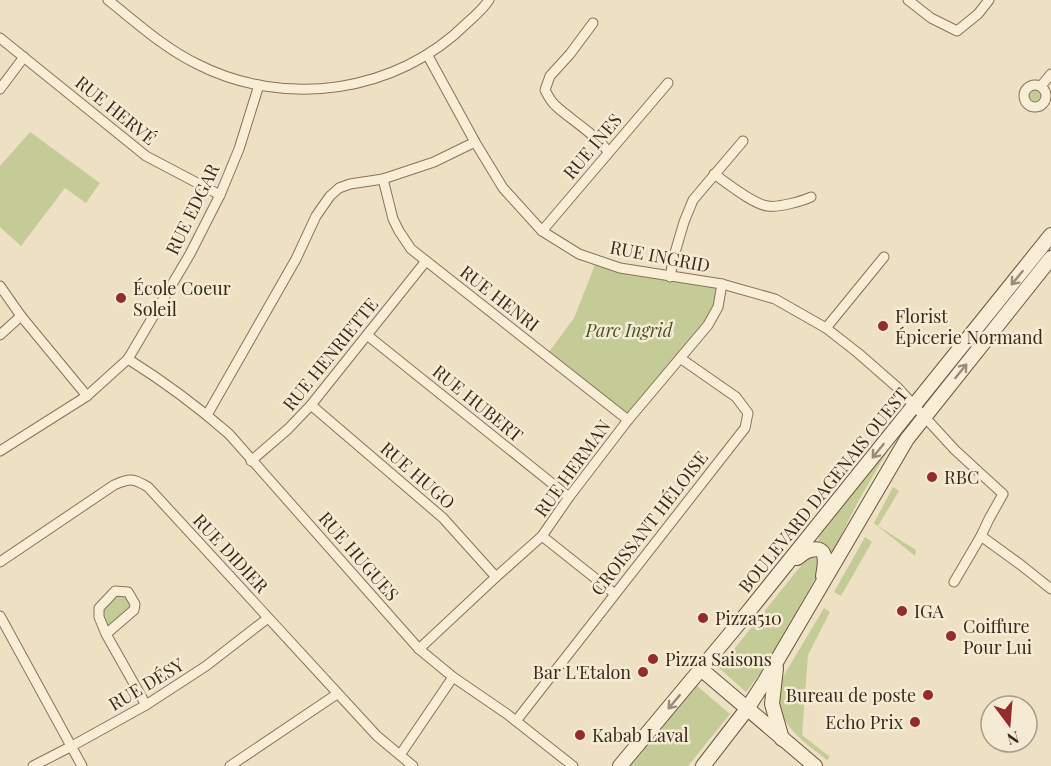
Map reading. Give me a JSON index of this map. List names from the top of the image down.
{
  "streets": {
    "main road": ["BOULEVARD DAGENAIS OUEST"],
    "street": [
      "RUE HERVÉ",
      "RUE INES",
      "RUE EDGAR",
      "RUE INGRID",
      "RUE HENRI",
      "RUE HENRIETTE",
      "RUE HUBERT",
      "RUE HERMAN",
      "RUE HUGO",
      "CROISSANT HÉLOISE",
      "RUE DIDIER",
      "RUE HUGUES",
      "RUE DÉSY"
    ]
  },
  "crossings": [
    ["RUE HERVÉ", "RUE EDGAR"],
    ["RUE INES", "RUE INGRID"],
    ["RUE EDGAR", "RUE HUGUES"],
    ["RUE INGRID", "RUE HERMAN"],
    ["RUE INGRID", "BOULEVARD DAGENAIS OUEST"],
    ["RUE HENRI", "RUE HENRIETTE"],
    ["RUE HENRI", "RUE HERMAN"],
    ["RUE HENRIETTE", "RUE HUBERT"],
    ["RUE HENRIETTE", "RUE HUGO"],
    ["RUE HENRIETTE", "RUE HUGUES"],
    ["RUE HUBERT", "RUE HERMAN"],
    ["RUE HERMAN", "RUE HUGO"],
    ["RUE HERMAN", "CROISSANT HÉLOISE"],
    ["RUE HERMAN", "RUE HUGUES"],
    ["CROISSANT HÉLOISE", "RUE HUGUES"],
    ["RUE DIDIER", "RUE DÉSY"]
  ],
  "parks": ["Parc Ingrid"],
  "places": [
    "École Coeur Soleil",
    "Florist Épicerie Normand",
    "RBC",
    "IGA",
    "Pizza510",
    "Coiffure Pour Lui",
    "Pizza Saisons",
    "Bar L'Etalon",
    "Bureau de poste",
    "Echo Prix",
    "Kabab Laval"
  ],
  "north": "bottom"
}
